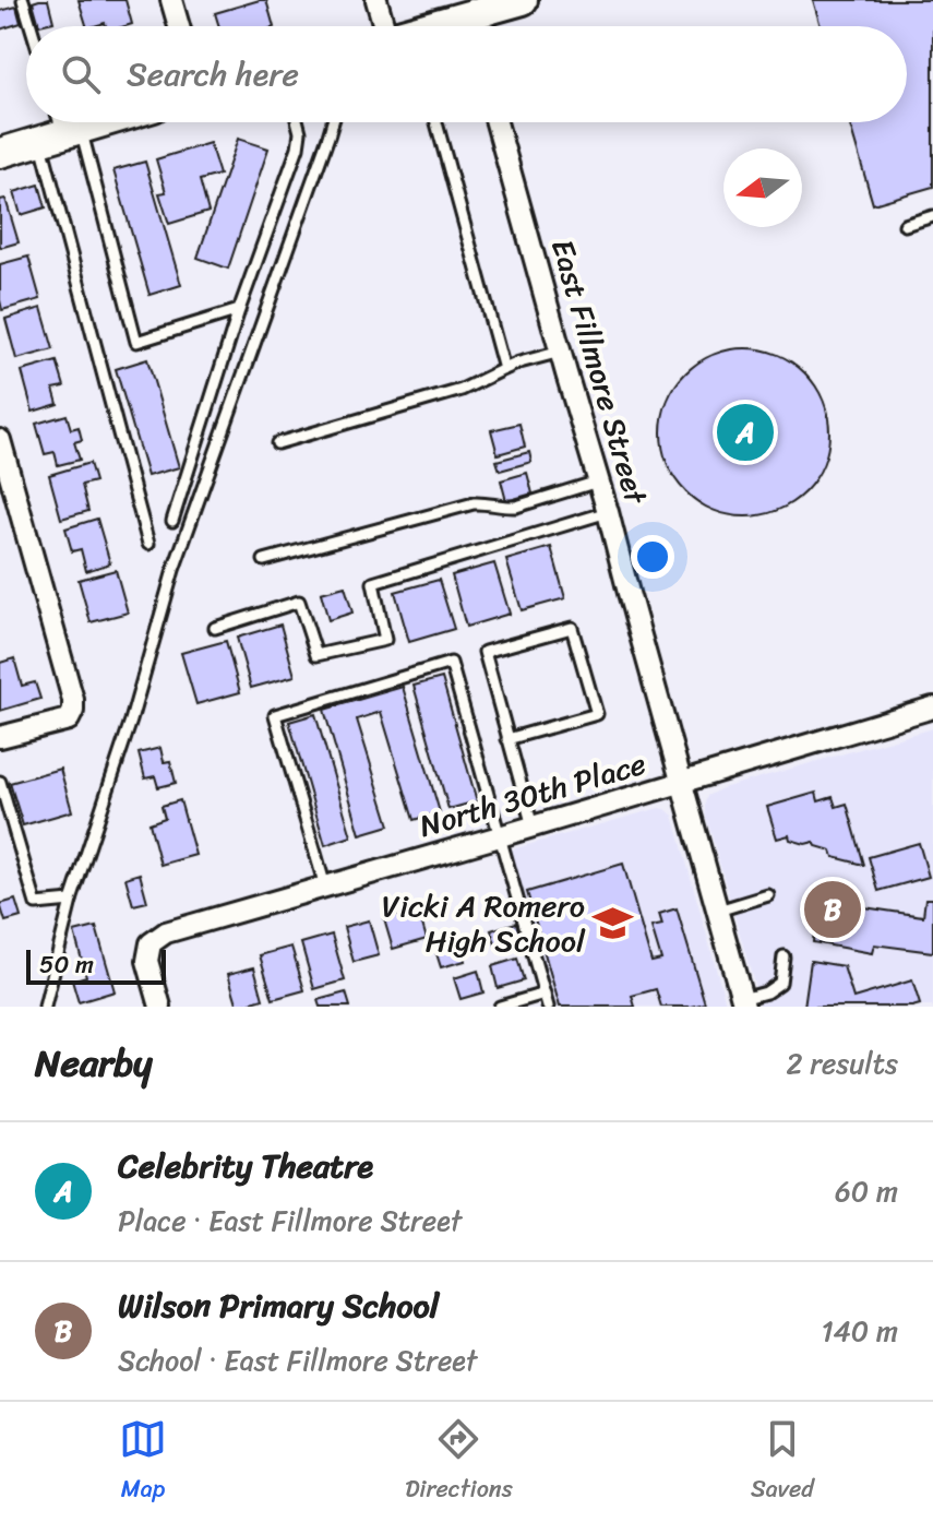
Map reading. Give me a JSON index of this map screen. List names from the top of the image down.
{
  "streets": {
    "street": ["East Fillmore Street", "North 30th Place"]
  },
  "crossings": [
    ["East Fillmore Street", "North 30th Place"]
  ],
  "places": {
    "school or university": ["Vicki A Romero High School"]
  },
  "scale_bar": "50 m",
  "north": "left",
  "page": {
    "search": "Search here",
    "pins": ["A", "B"],
    "scale": "50 m",
    "heading": ["Nearby", "2 results"],
    "list": [
      {
        "mark": "A",
        "name": "Celebrity Theatre",
        "note": "Place · East Fillmore Street",
        "value": "60 m"
      },
      {
        "mark": "B",
        "name": "Wilson Primary School",
        "note": "School · East Fillmore Street",
        "value": "140 m"
      }
    ],
    "nav": ["Map", "Directions", "Saved"]
  }
}
